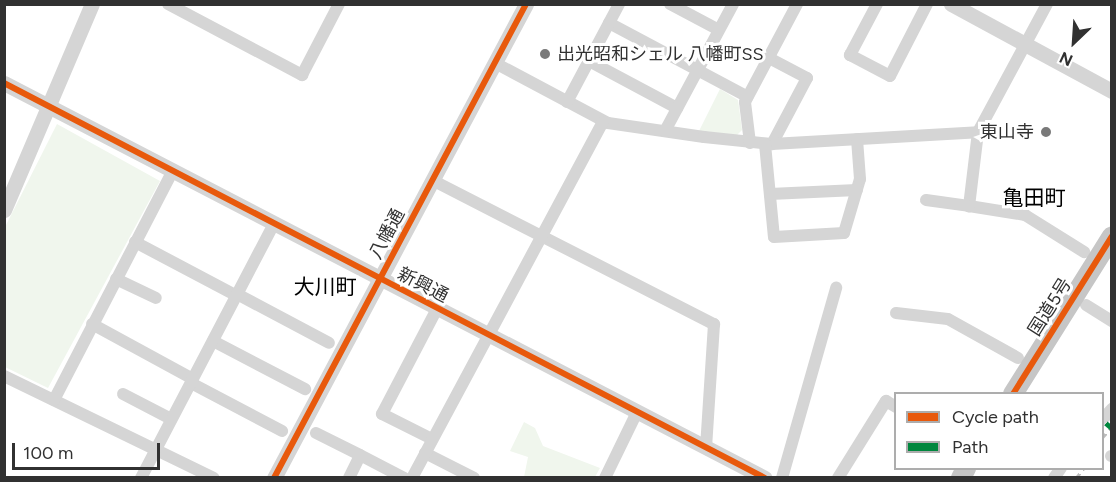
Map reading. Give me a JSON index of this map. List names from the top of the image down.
{
  "streets": {
    "highway": ["国道5号"],
    "street": ["八幡通", "新興通"]
  },
  "crossings": [
    ["八幡通", "新興通"]
  ],
  "districts": ["亀田町", "大川町"],
  "places": ["出光昭和シェル 八幡町SS", "東山寺"],
  "legend": ["Cycle path", "Path"],
  "scale_bar": "100 m",
  "north": "bottom left"
}
